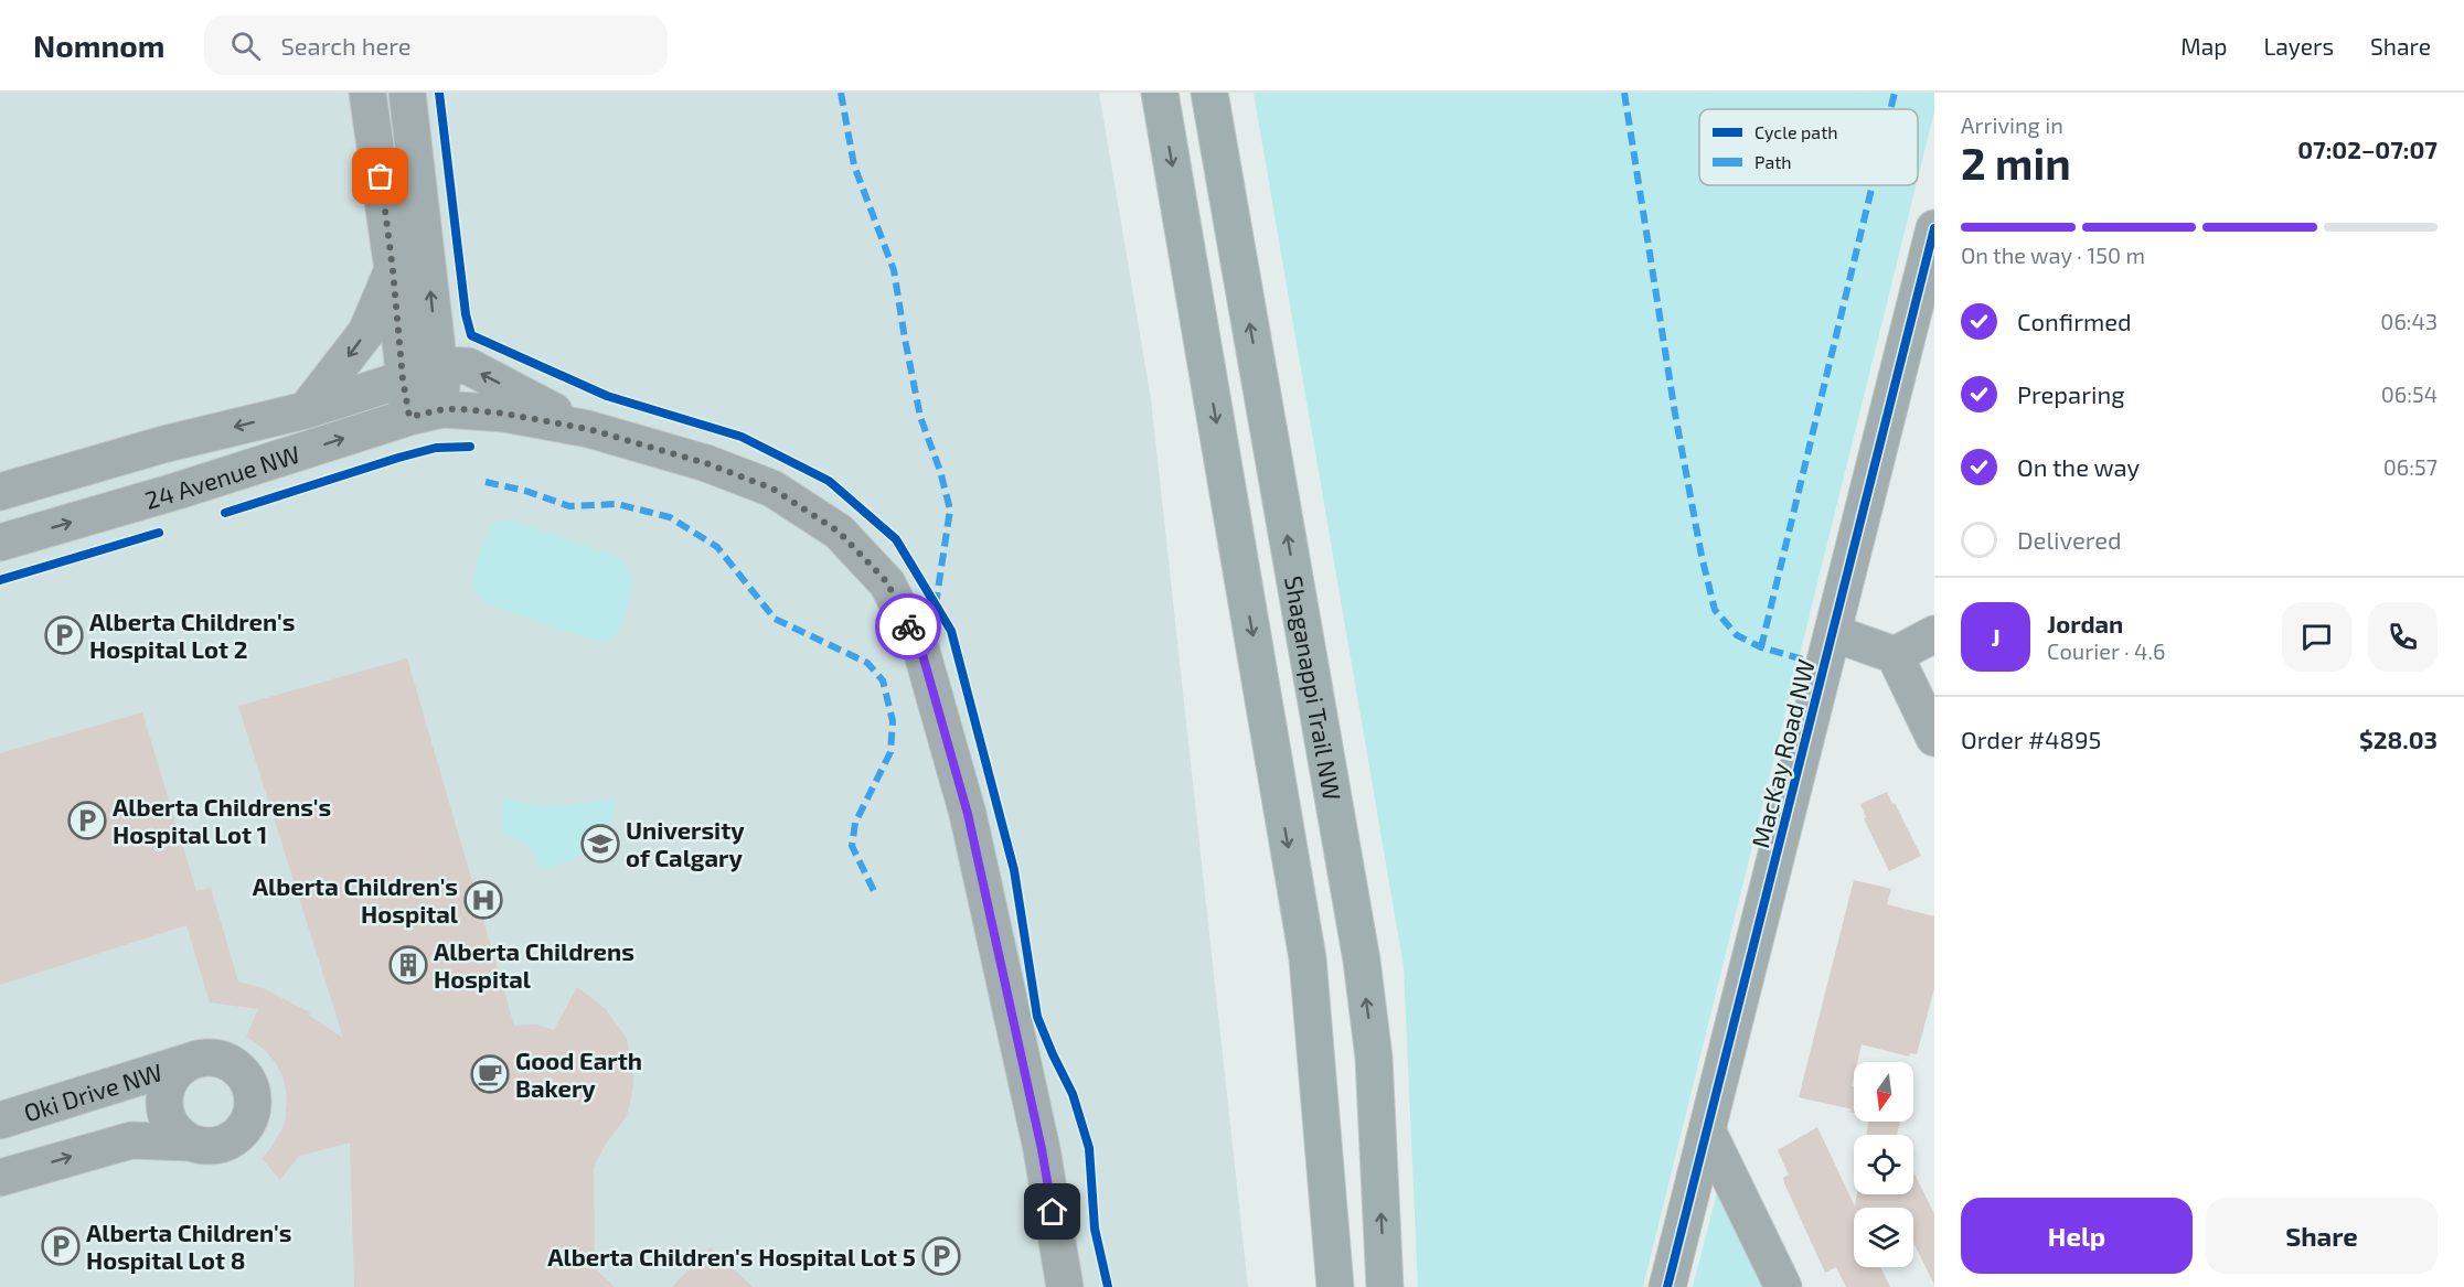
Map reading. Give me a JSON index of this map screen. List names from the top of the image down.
{
  "streets": {
    "main road": ["Shaganappi Trail NW"],
    "street": ["24 Avenue NW", "MacKay Road NW", "Oki Drive NW"]
  },
  "places": {
    "parking": [
      "Alberta Children's Hospital Lot 2",
      "Alberta Childrens's Hospital Lot 1",
      "Alberta Children's Hospital Lot 8",
      "Alberta Children's Hospital Lot 5"
    ],
    "school or university": ["University of Calgary"],
    "hospital": ["Alberta Children's Hospital"],
    "building": ["Alberta Childrens Hospital"],
    "cafe": ["Good Earth Bakery"]
  },
  "legend": ["Cycle path", "Path"],
  "north": "bottom",
  "page": {
    "header": "Nomnom",
    "search": "Search here",
    "nav": ["Map", "Layers", "Share"],
    "heading": ["2 min", "Arriving in", "07:02–07:07"],
    "panel": [
      "Jordan",
      "Courier · 4.6",
      "Order #4895",
      "$28.03"
    ],
    "bar": "On the way · 150 m",
    "list": [
      ["Confirmed", "06:43"],
      ["Preparing", "06:54"],
      ["On the way", "06:57"],
      "Delivered"
    ],
    "round": "J",
    "buttons": ["Help", "Share"]
  }
}
